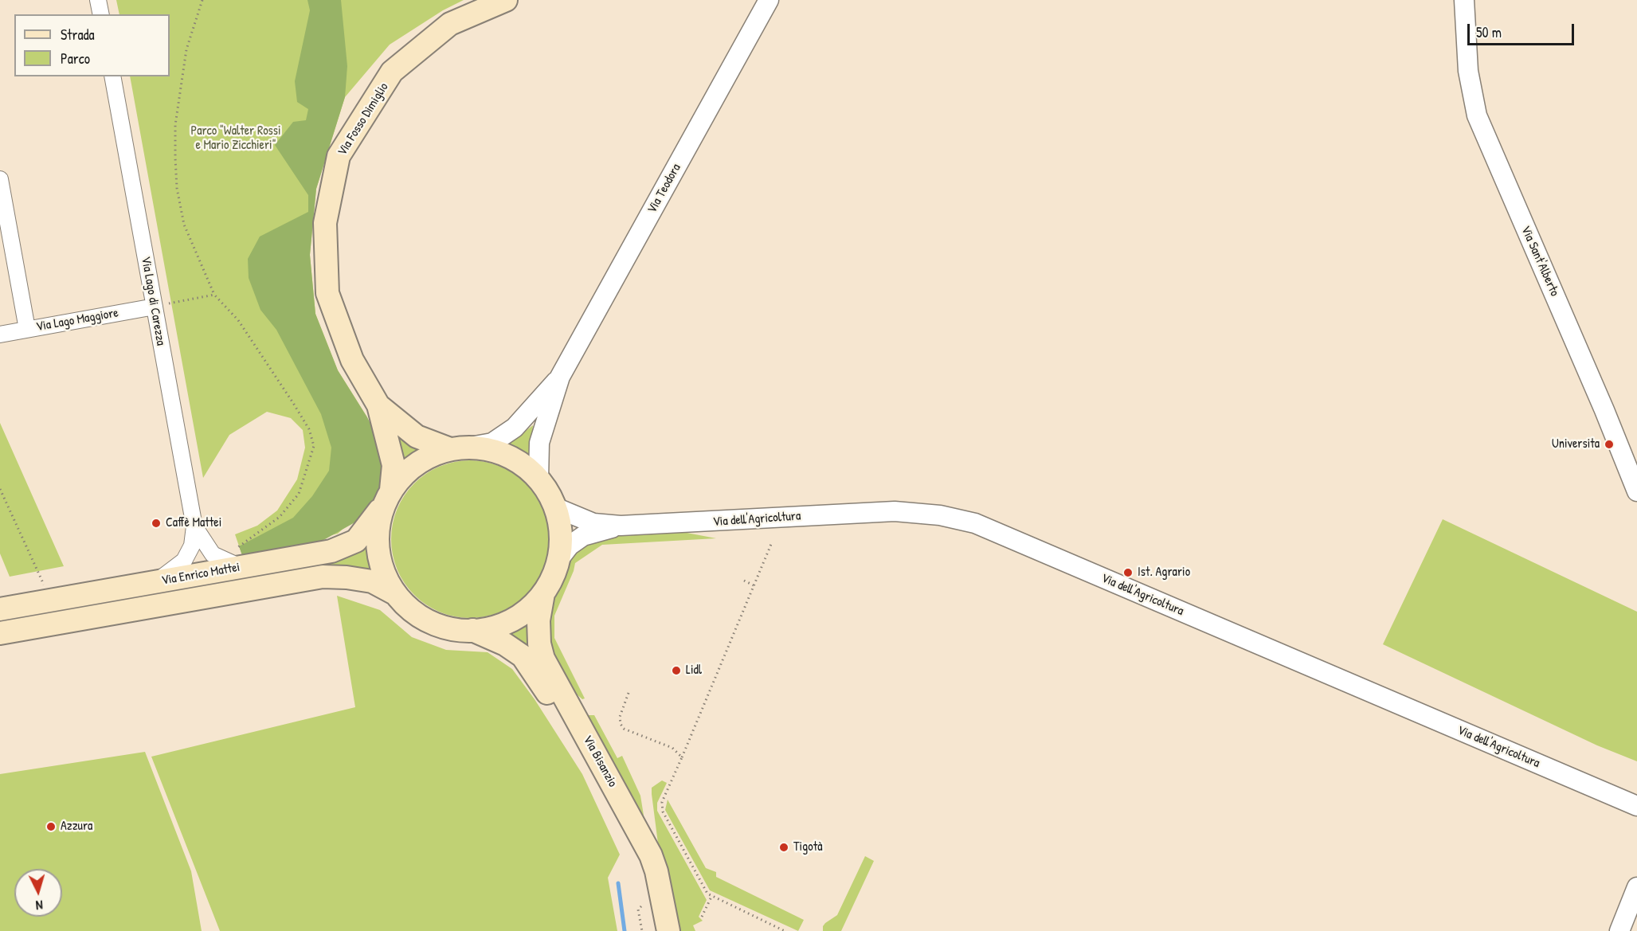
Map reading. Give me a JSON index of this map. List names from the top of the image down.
{
  "streets": {
    "main road": ["Via Fosso Dimiglio", "Via Enrico Mattei", "Via Bisanzio"],
    "street": [
      "Via Teodora",
      "Via Sant'Alberto",
      "Via Lago di Carezza",
      "Via Lago Maggiore",
      "Via dell'Agricoltura"
    ]
  },
  "crossings": [
    ["Via Fosso Dimiglio", "Via Teodora"],
    ["Via Fosso Dimiglio", "Via dell'Agricoltura"],
    ["Via Fosso Dimiglio", "Via Enrico Mattei"],
    ["Via Teodora", "Via Enrico Mattei"],
    ["Via Lago di Carezza", "Via Lago Maggiore"],
    ["Via Lago di Carezza", "Via Enrico Mattei"]
  ],
  "parks": ["Parco \"Walter Rossi e Mario Zicchieri\""],
  "places": [
    "Universita",
    "Caffè Mattei",
    "Ist. Agrario",
    "Lidl",
    "Azzura",
    "Tigotà"
  ],
  "legend": ["Strada", "Parco"],
  "scale_bar": "50 m",
  "north": "bottom"
}
